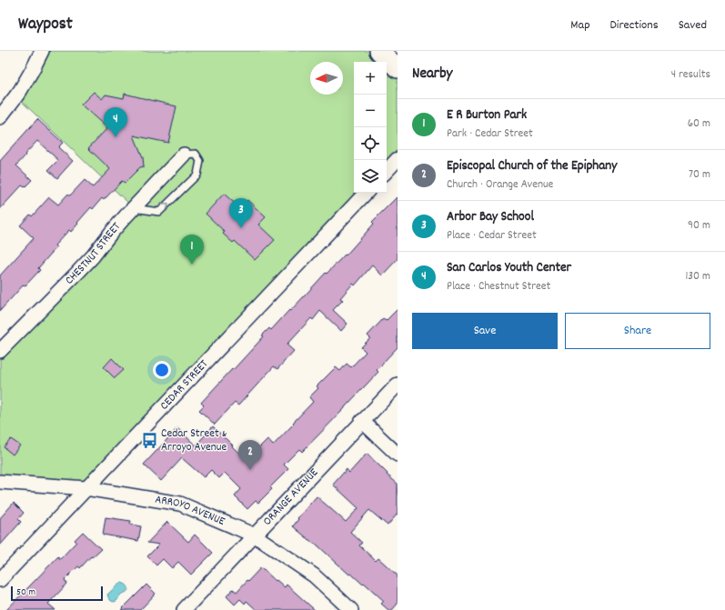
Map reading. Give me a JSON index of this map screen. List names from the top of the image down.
{
  "streets": {
    "street": [
      "CHESTNUT STREET",
      "CEDAR STREET",
      "ORANGE AVENUE",
      "ARROYO AVENUE"
    ]
  },
  "crossings": [
    ["CEDAR STREET", "ARROYO AVENUE"],
    ["ORANGE AVENUE", "ARROYO AVENUE"]
  ],
  "places": {
    "bus stop": ["Cedar Street & Arroyo Avenue"]
  },
  "scale_bar": "50 m",
  "north": "left",
  "page": {
    "header": "Waypost",
    "nav": ["Map", "Directions", "Saved"],
    "heading": ["Nearby", "4 results"],
    "map_buttons": ["+", "−"],
    "list": [
      {
        "mark": "1",
        "name": "E R Burton Park",
        "note": "Park · Cedar Street",
        "value": "60 m"
      },
      {
        "mark": "2",
        "name": "Episcopal Church of the Epiphany",
        "note": "Church · Orange Avenue",
        "value": "70 m"
      },
      {
        "mark": "3",
        "name": "Arbor Bay School",
        "note": "Place · Cedar Street",
        "value": "90 m"
      },
      {
        "mark": "4",
        "name": "San Carlos Youth Center",
        "note": "Place · Chestnut Street",
        "value": "130 m"
      }
    ],
    "pins": [
      "4",
      "3",
      "1",
      "2"
    ],
    "buttons": ["Save", "Share"],
    "scale": "50 m"
  }
}
